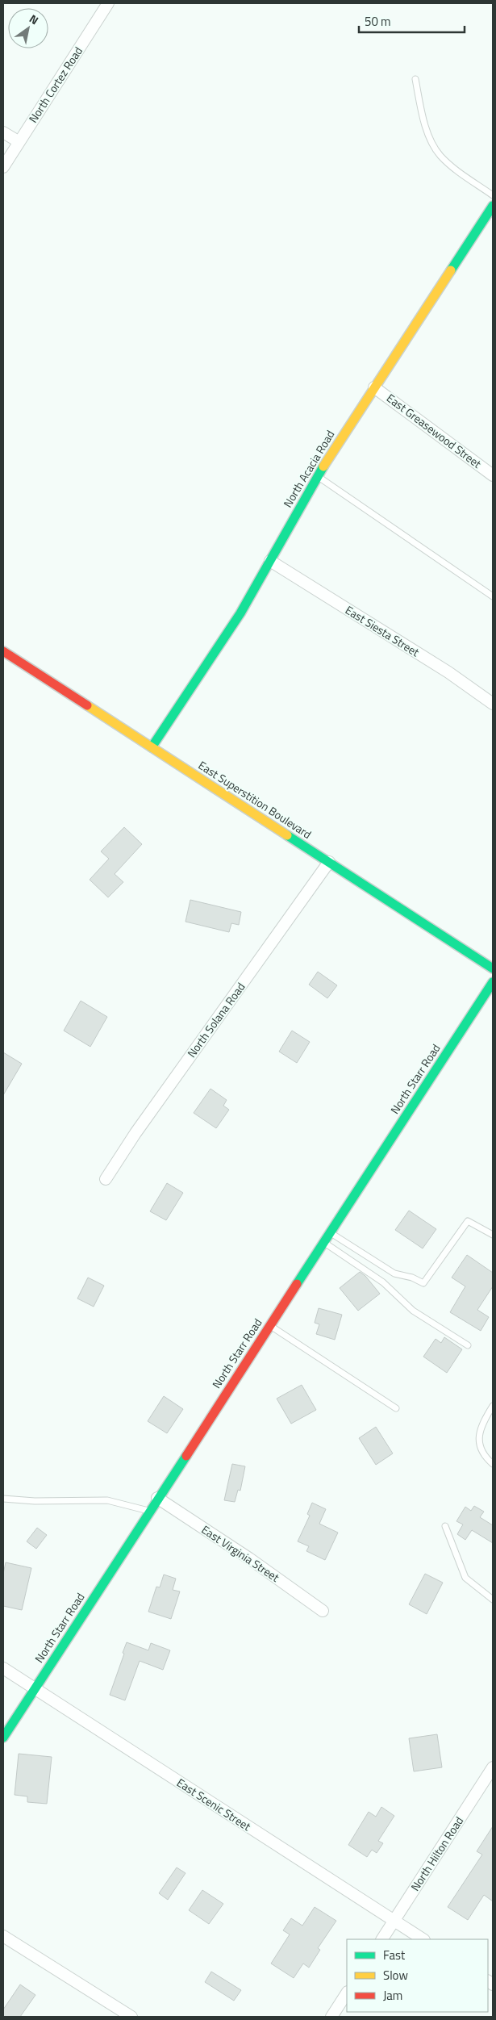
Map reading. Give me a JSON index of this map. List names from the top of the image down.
{
  "streets": {
    "street": [
      "North Cortez Road",
      "East Greasewood Street",
      "North Acacia Road",
      "East Siesta Street",
      "East Superstition Boulevard",
      "North Solana Road",
      "North Starr Road",
      "East Virginia Street",
      "East Scenic Street",
      "North Hilton Road"
    ]
  },
  "crossings": [
    ["East Greasewood Street", "North Acacia Road"],
    ["North Acacia Road", "East Siesta Street"],
    ["North Acacia Road", "East Superstition Boulevard"],
    ["East Superstition Boulevard", "North Solana Road"],
    ["North Starr Road", "East Virginia Street"],
    ["North Starr Road", "East Scenic Street"],
    ["East Scenic Street", "North Hilton Road"]
  ],
  "legend": ["Fast", "Slow", "Jam"],
  "scale_bar": "50 m",
  "north": "top right"
}
